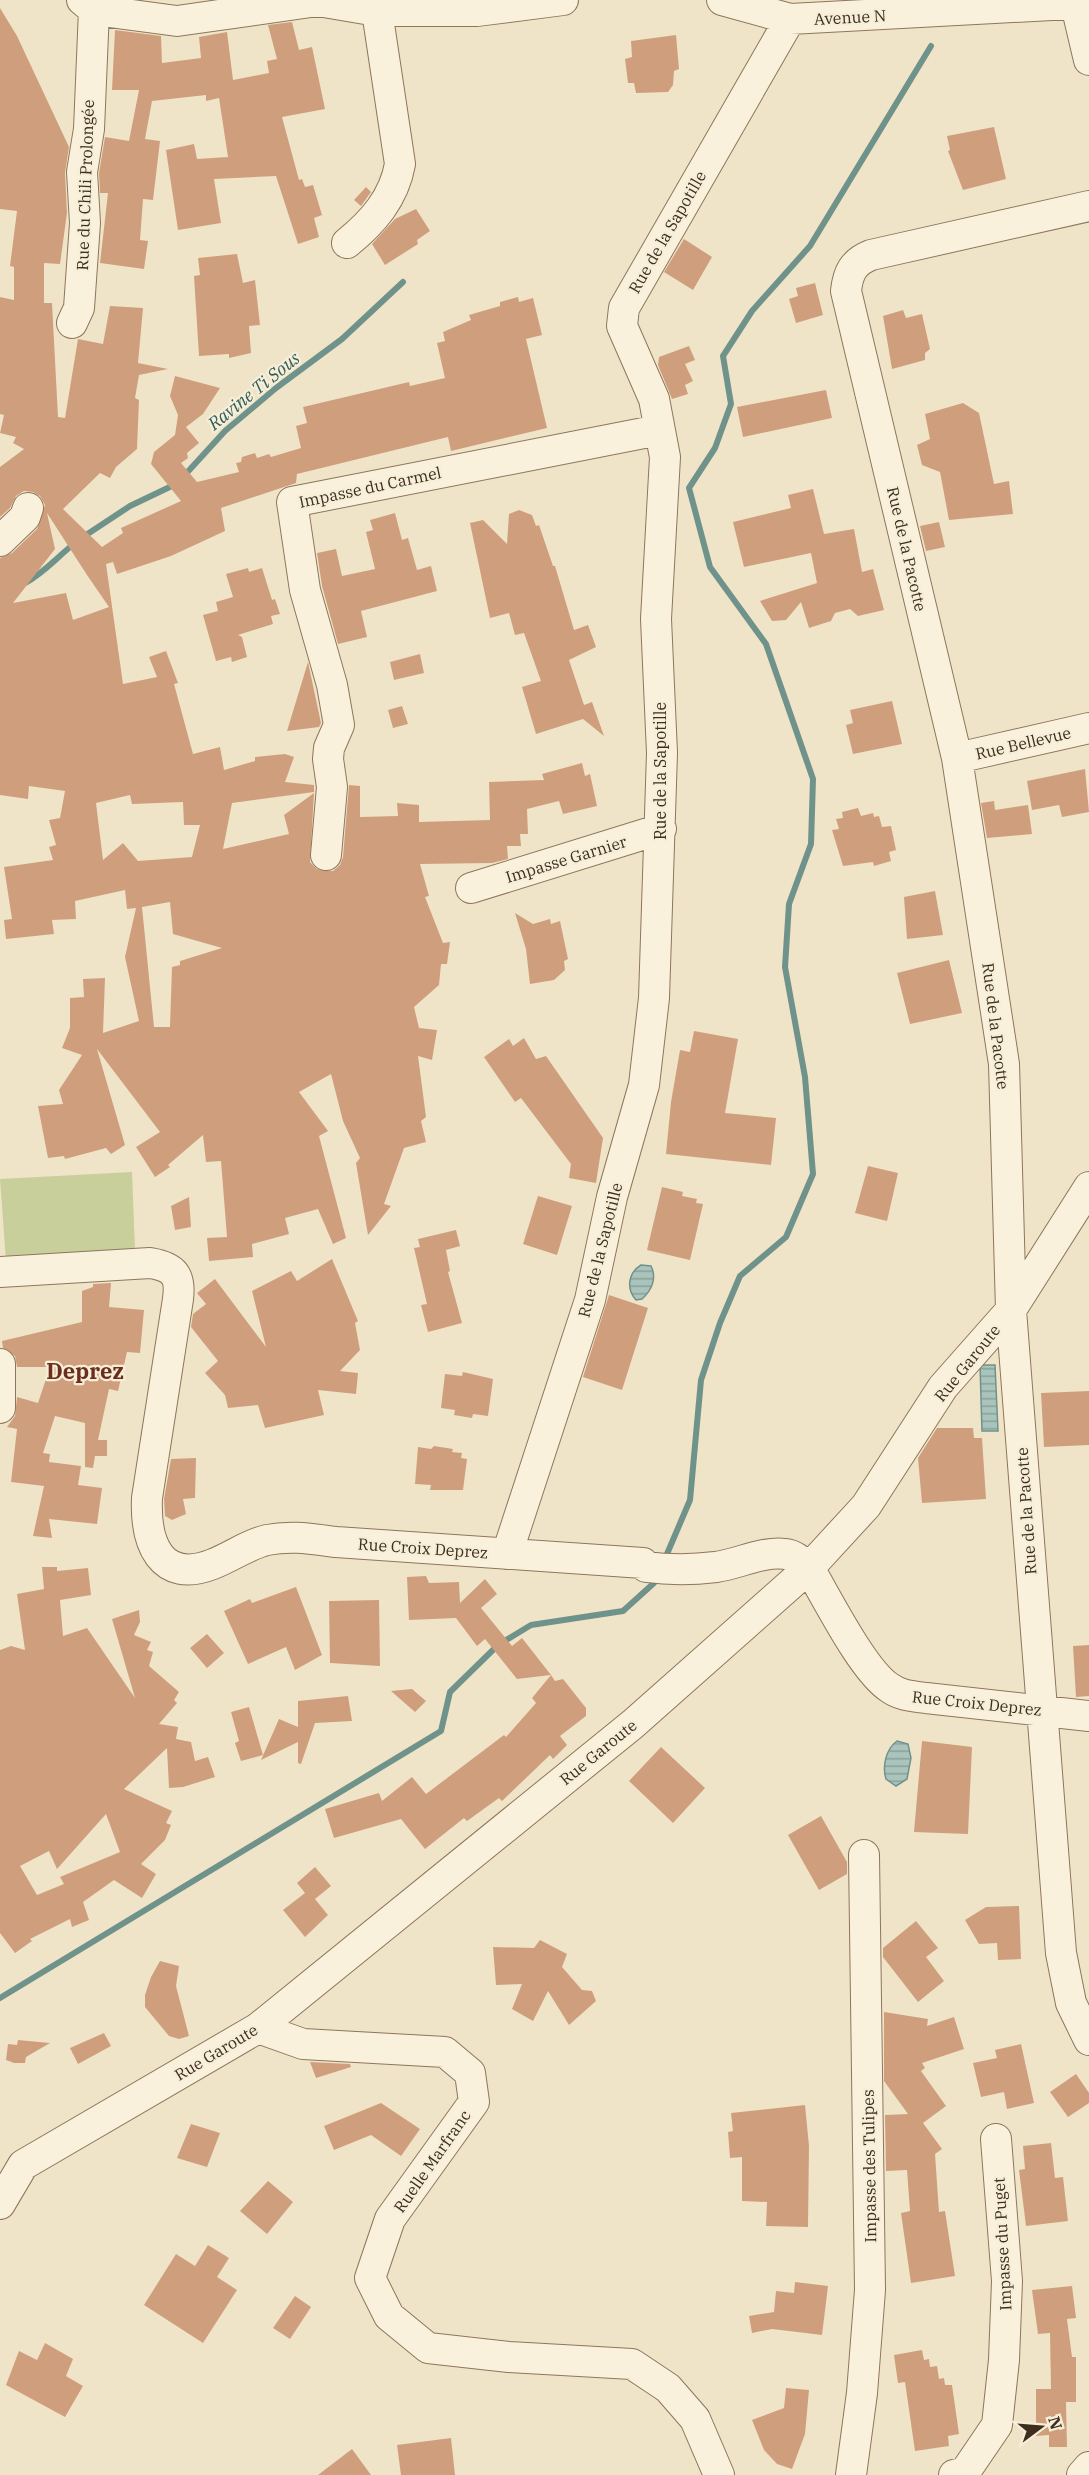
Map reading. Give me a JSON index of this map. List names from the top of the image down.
{
  "streets": {
    "street": [
      "Avenue N",
      "Rue du Chili Prolongée",
      "Rue de la Sapotille",
      "Impasse du Carmel",
      "Rue de la Pacotte",
      "Rue Bellevue",
      "Impasse Garnier",
      "Rue Garoute",
      "Rue Croix Deprez",
      "Ruelle Marfranc",
      "Impasse des Tulipes",
      "Impasse du Puget"
    ]
  },
  "crossings": [
    ["Avenue N", "Rue de la Sapotille"],
    ["Rue de la Sapotille", "Impasse du Carmel"],
    ["Rue de la Sapotille", "Impasse Garnier"],
    ["Rue de la Sapotille", "Rue Croix Deprez"],
    ["Rue de la Pacotte", "Rue Bellevue"],
    ["Rue de la Pacotte", "Rue Garoute"],
    ["Rue de la Pacotte", "Rue Croix Deprez"],
    ["Rue Garoute", "Rue Croix Deprez"],
    ["Rue Garoute", "Ruelle Marfranc"]
  ],
  "districts": ["Deprez"],
  "water": ["Ravine Ti Sous"],
  "north": "right"
}
